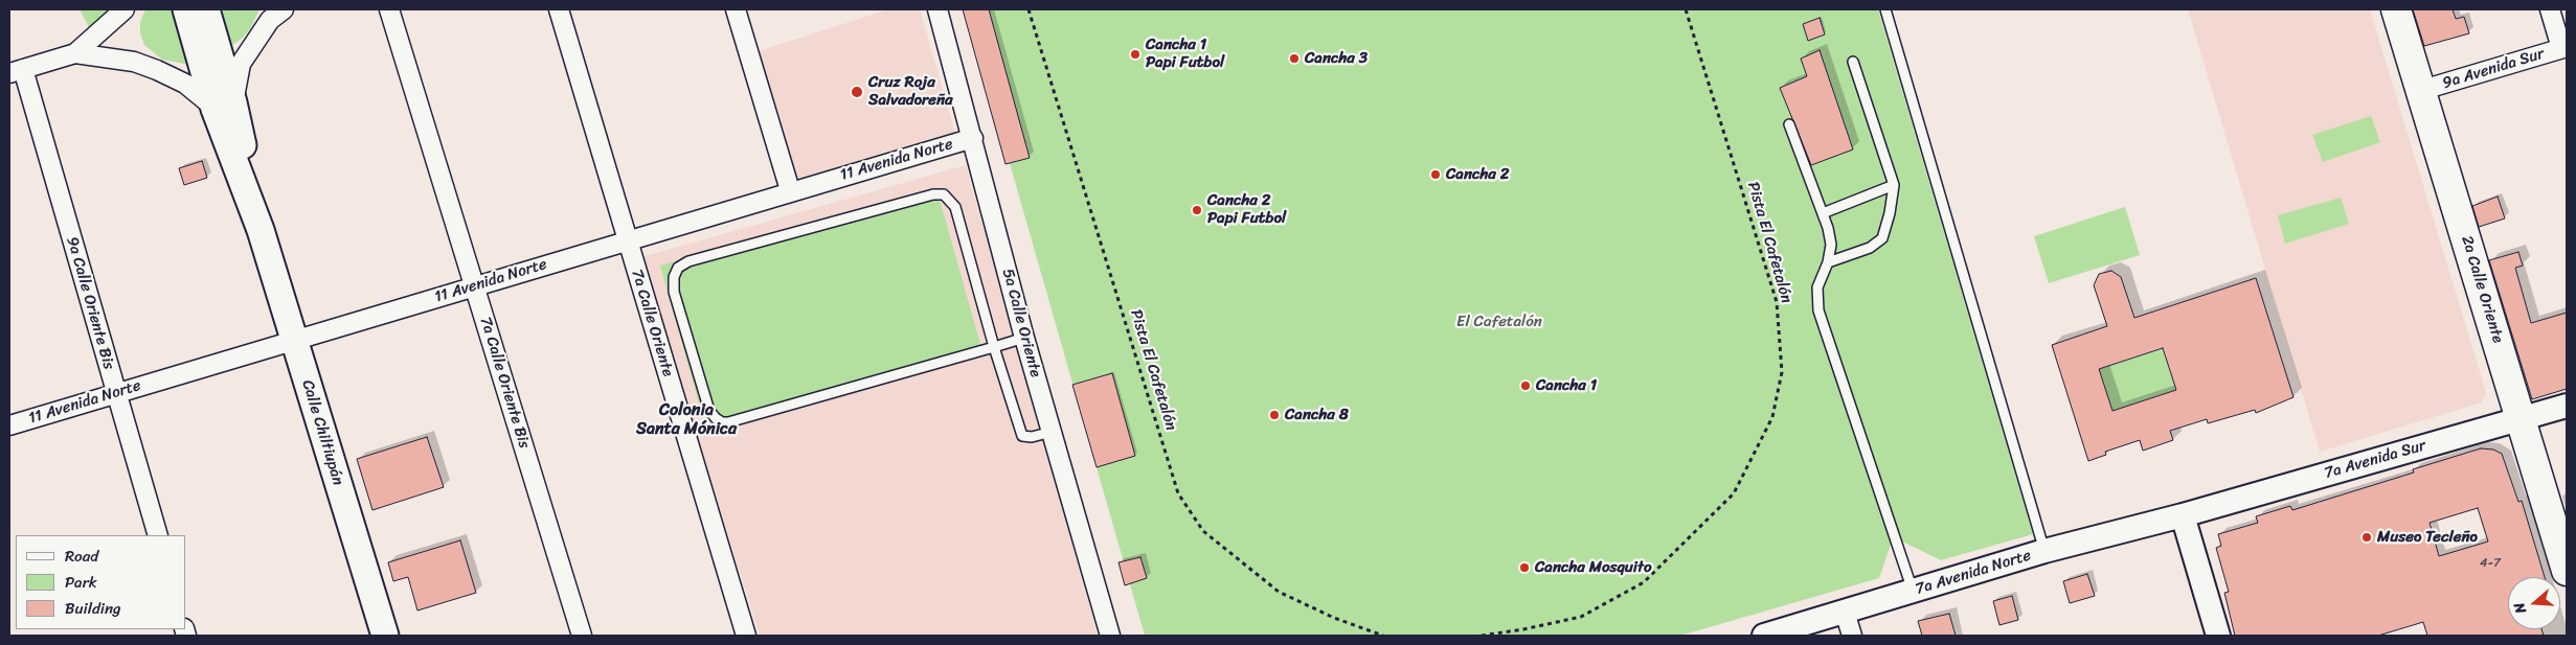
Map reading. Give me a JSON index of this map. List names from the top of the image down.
{
  "streets": {
    "main road": ["2a Calle Oriente", "Calle Chiltiupán"],
    "street": [
      "9a Avenida Sur",
      "11 Avenida Norte",
      "9a Calle Oriente Bis",
      "7a Calle Oriente",
      "5a Calle Oriente",
      "7a Calle Oriente Bis",
      "7a Avenida Sur",
      "7a Avenida Norte"
    ],
    "path": ["Pista El Cafetalón"]
  },
  "crossings": [
    ["9a Avenida Sur", "2a Calle Oriente"],
    ["11 Avenida Norte", "9a Calle Oriente Bis"],
    ["11 Avenida Norte", "7a Calle Oriente"],
    ["11 Avenida Norte", "5a Calle Oriente"],
    ["11 Avenida Norte", "7a Calle Oriente Bis"],
    ["11 Avenida Norte", "Calle Chiltiupán"],
    ["2a Calle Oriente", "7a Avenida Sur"],
    ["7a Avenida Sur", "7a Avenida Norte"]
  ],
  "districts": ["Colonia Santa Mónica"],
  "parks": ["El Cafetalón"],
  "places": [
    "Cancha 1 Papi Futbol",
    "Cancha 3",
    "Cruz Roja Salvadoreña",
    "Cancha 2",
    "Cancha 2 Papi Futbol",
    "Cancha 1",
    "Cancha 8",
    "Museo Tecleño",
    "Cancha Mosquito"
  ],
  "house_numbers": ["4-7"],
  "legend": ["Road", "Park", "Building"],
  "north": "left"
}
